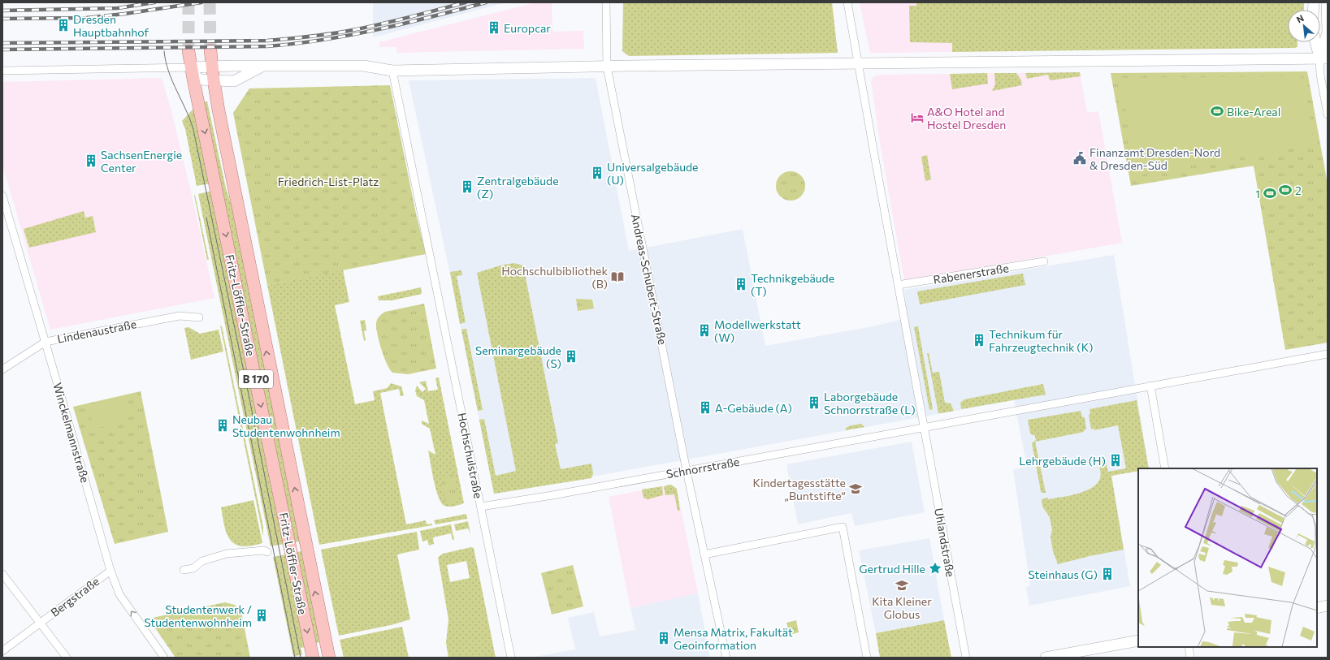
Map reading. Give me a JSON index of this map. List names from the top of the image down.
{
  "streets": {
    "main road": ["Fritz-Löffler-Straße", "B 170"],
    "street": [
      "Rabenerstraße",
      "Andreas-Schubert-Straße",
      "Lindenaustraße",
      "Winckelmannstraße",
      "Hochschulstraße",
      "Schnorrstraße",
      "Uhlandstraße",
      "Bergstraße"
    ]
  },
  "crossings": [
    ["Rabenerstraße", "Uhlandstraße"],
    ["Andreas-Schubert-Straße", "Schnorrstraße"],
    ["Fritz-Löffler-Straße", "B 170"],
    ["Lindenaustraße", "Winckelmannstraße"],
    ["Winckelmannstraße", "Bergstraße"],
    ["Hochschulstraße", "Schnorrstraße"],
    ["Schnorrstraße", "Uhlandstraße"]
  ],
  "parks": ["Friedrich-List-Platz"],
  "places": {
    "building": [
      "Dresden Hauptbahnhof",
      "Europcar",
      "SachsenEnergie Center",
      "Universalgebäude (U)",
      "Zentralgebäude (Z)",
      "Technikgebäude (T)",
      "Modellwerkstatt (W)",
      "Technikum für Fahrzeugtechnik (K)",
      "Seminargebäude (S)",
      "Laborgebäude Schnorrstraße (L)",
      "A-Gebäude (A)",
      "Neubau Studentenwohnheim",
      "Lehrgebäude (H)",
      "Steinhaus (G)",
      "Studentenwerk / Studentenwohnheim",
      "Mensa Matrix, Fakultät Geoinformation"
    ],
    "sports": ["Bike-Areal", "2", "1"],
    "hotel": ["A&O Hotel and Hostel Dresden"],
    "public building": ["Finanzamt Dresden-Nord & Dresden-Süd"],
    "library": ["Hochschulbibliothek (B)"],
    "school or university": ["Kindertagesstätte „Buntstifte“", "Kita Kleiner Globus"],
    "place": ["Gertrud Hille"]
  },
  "north": "top left"
}
